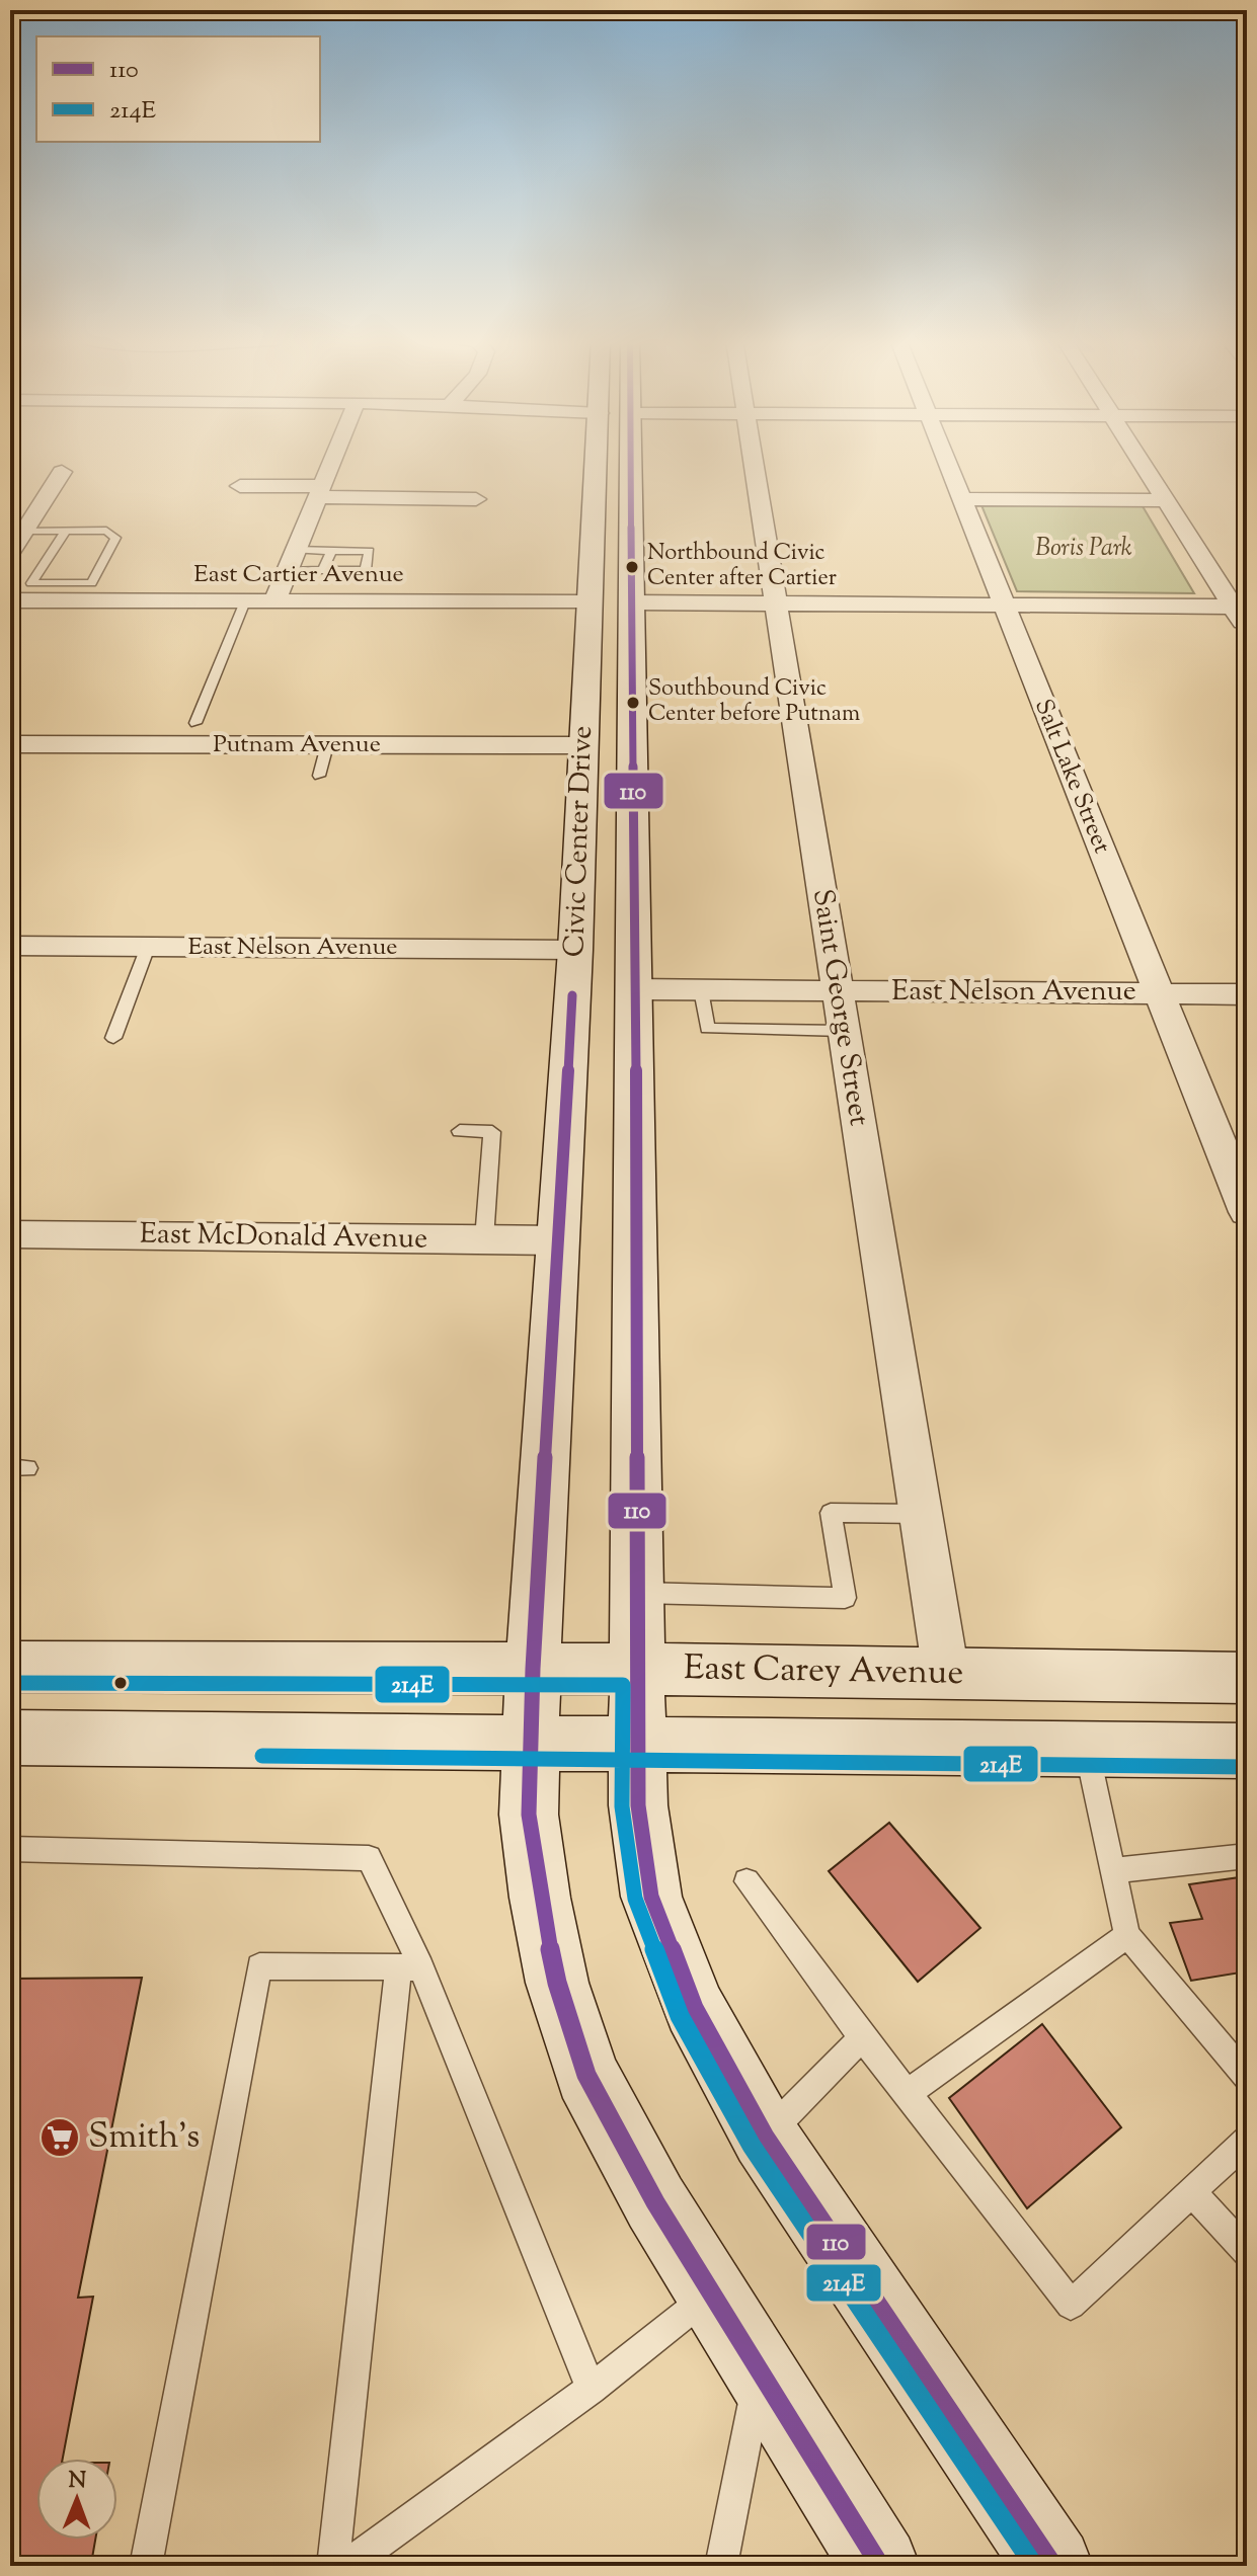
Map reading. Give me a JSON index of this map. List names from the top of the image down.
{
  "streets": {
    "main road": ["Civic Center Drive", "East Carey Avenue"],
    "street": [
      "East Cartier Avenue",
      "Putnam Avenue",
      "Salt Lake Street",
      "East Nelson Avenue",
      "Saint George Street",
      "East McDonald Avenue"
    ]
  },
  "crossings": [
    ["East Cartier Avenue", "Civic Center Drive"],
    ["Putnam Avenue", "Civic Center Drive"],
    ["Salt Lake Street", "East Nelson Avenue"],
    ["Civic Center Drive", "East Nelson Avenue"],
    ["Civic Center Drive", "East McDonald Avenue"],
    ["Civic Center Drive", "East Carey Avenue"],
    ["East Nelson Avenue", "Saint George Street"],
    ["Saint George Street", "East Carey Avenue"]
  ],
  "parks": ["Boris Park"],
  "places": {
    "other": ["Northbound Civic Center after Cartier", "Southbound Civic Center before Putnam"],
    "supermarket": ["Smith's"]
  },
  "lines": ["transit line 110", "transit line 214E"],
  "legend": ["110", "214E"],
  "north": "top"
}
